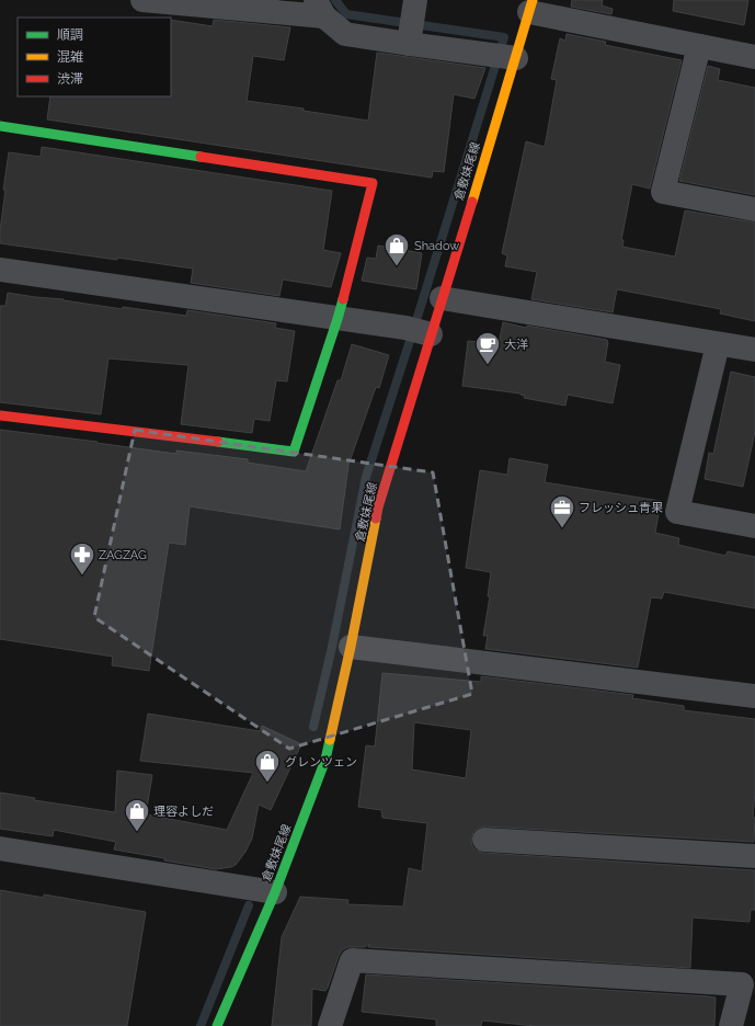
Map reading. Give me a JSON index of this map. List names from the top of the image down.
{
  "streets": {
    "main road": ["倉敷妹尾線"]
  },
  "places": {
    "shop": ["Shadow", "グレンツェン", "理容よしだ"],
    "cafe": ["大洋"],
    "office": ["フレッシュ青果"],
    "pharmacy": ["ZAGZAG"]
  },
  "legend": ["順調", "混雑", "渋滞"]
}
